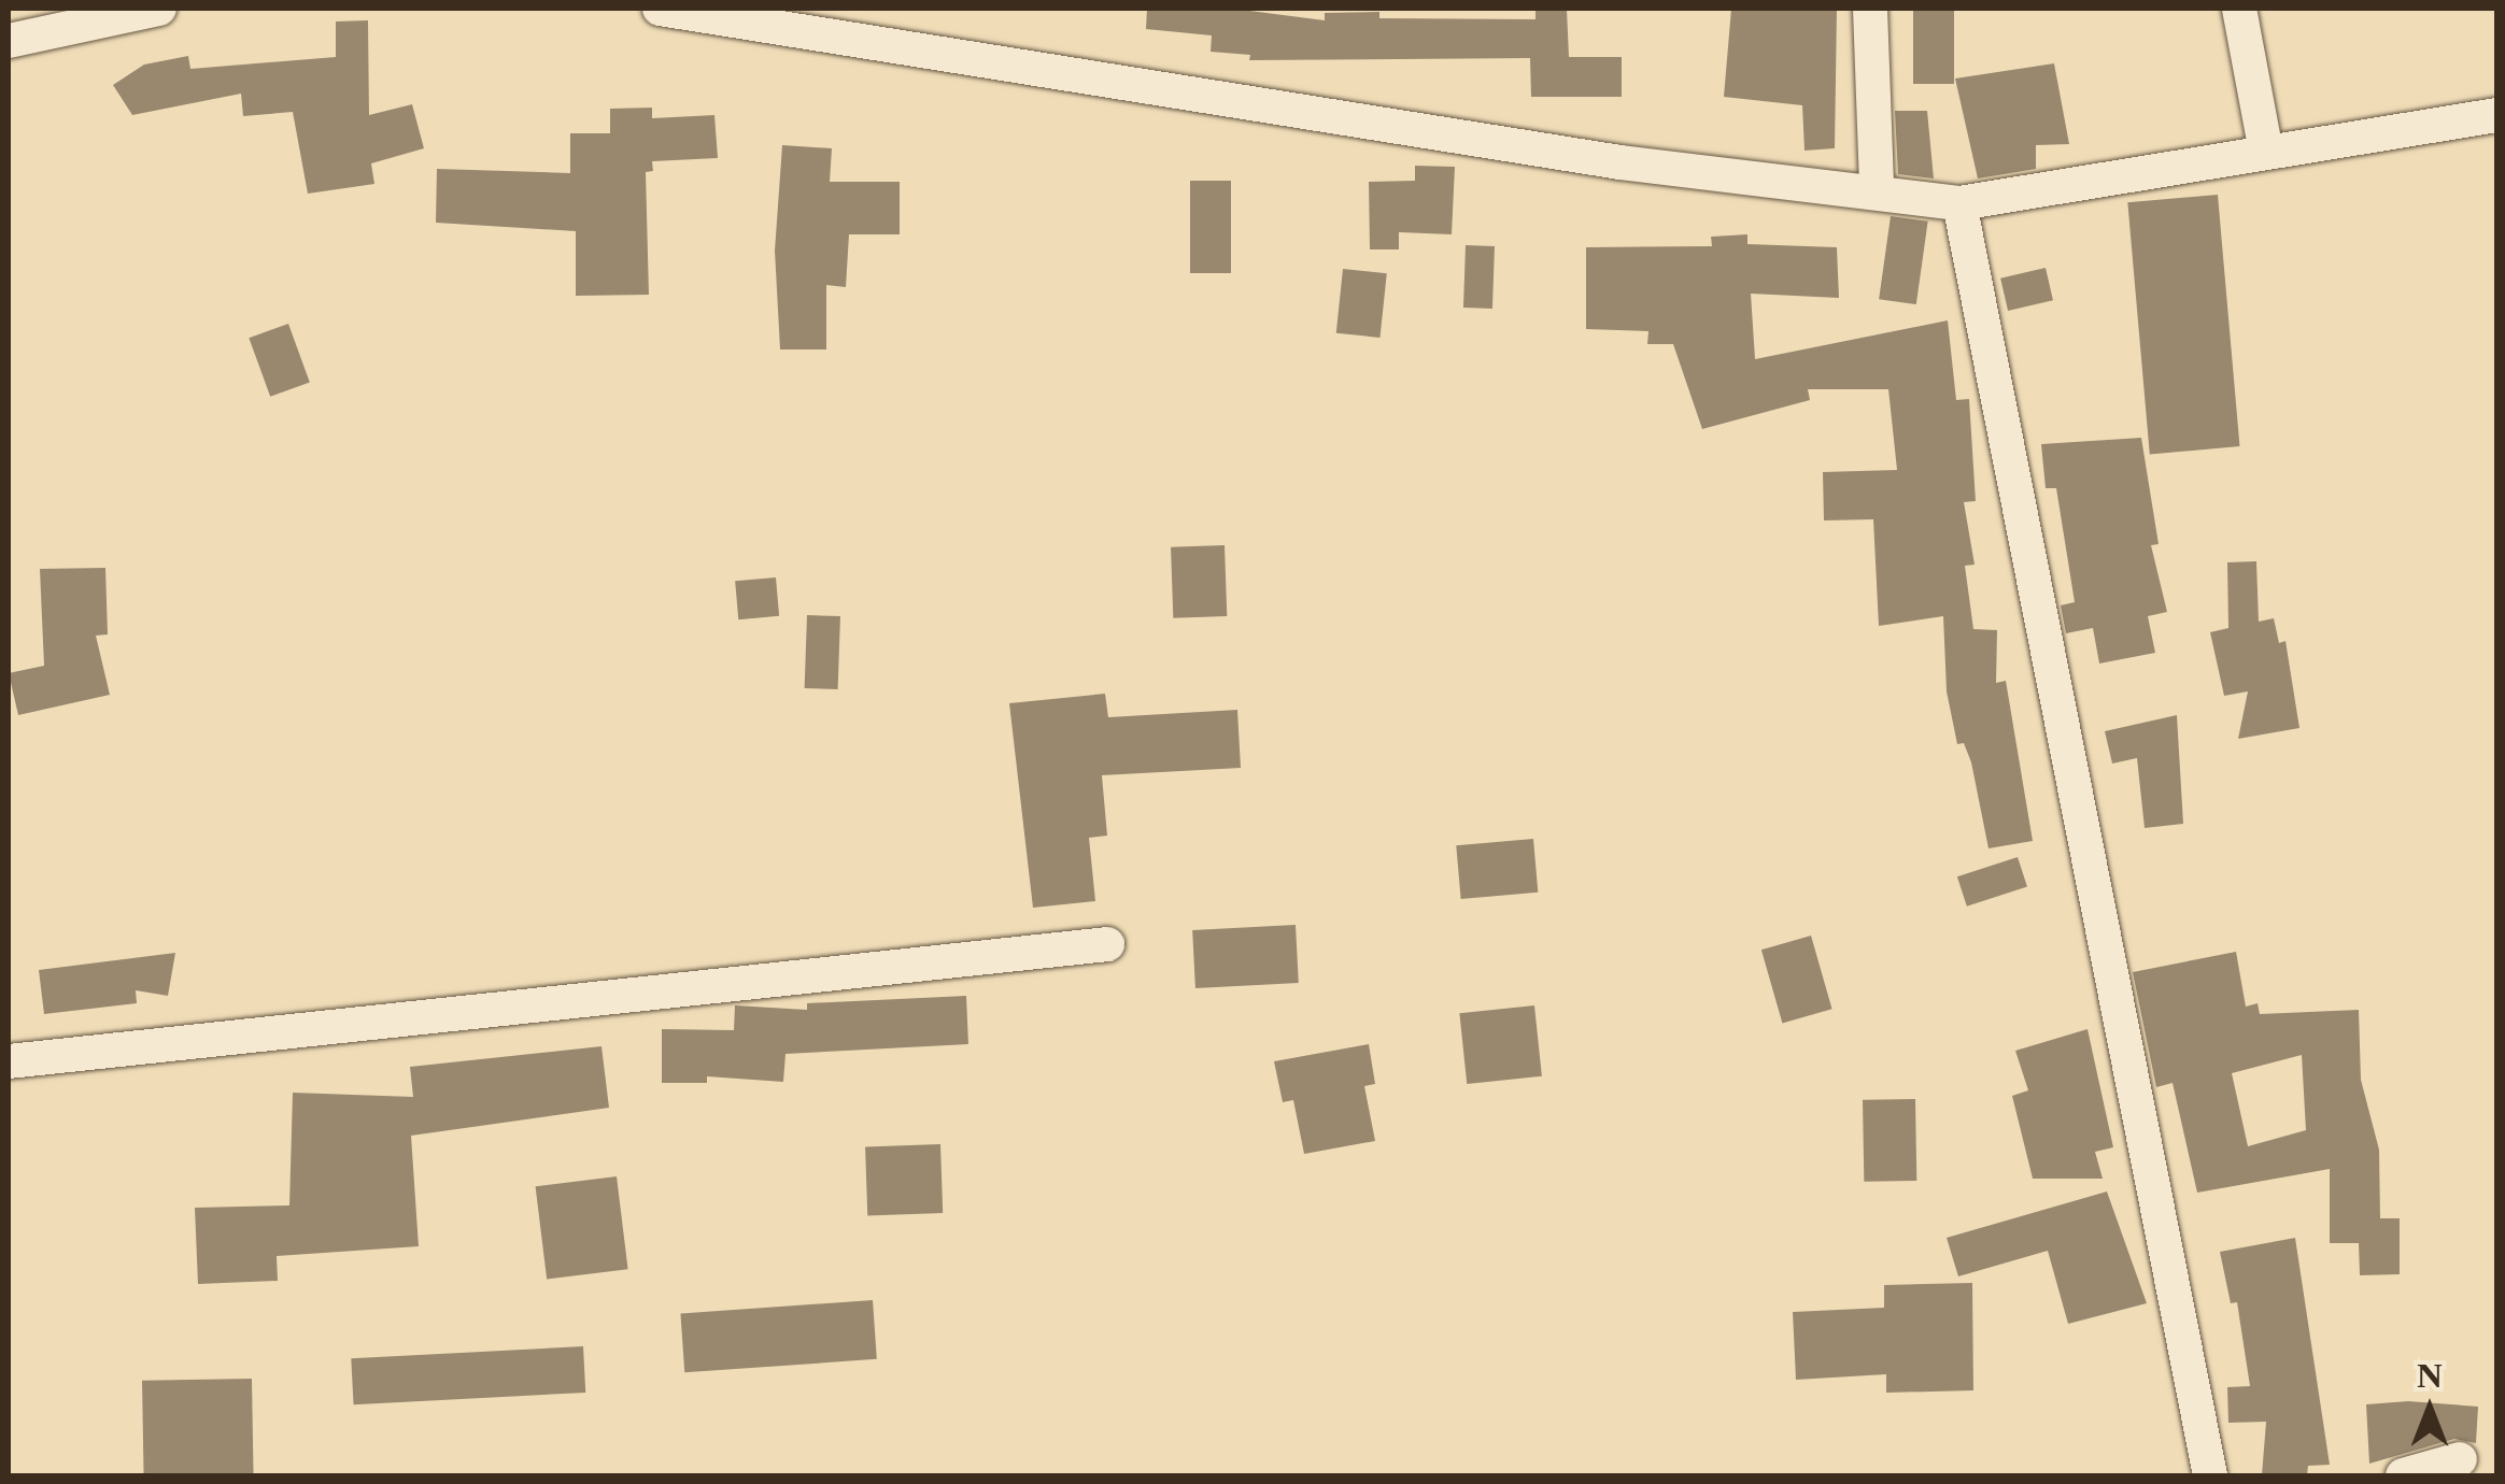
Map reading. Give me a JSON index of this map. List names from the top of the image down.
{
  "north": "top"
}
